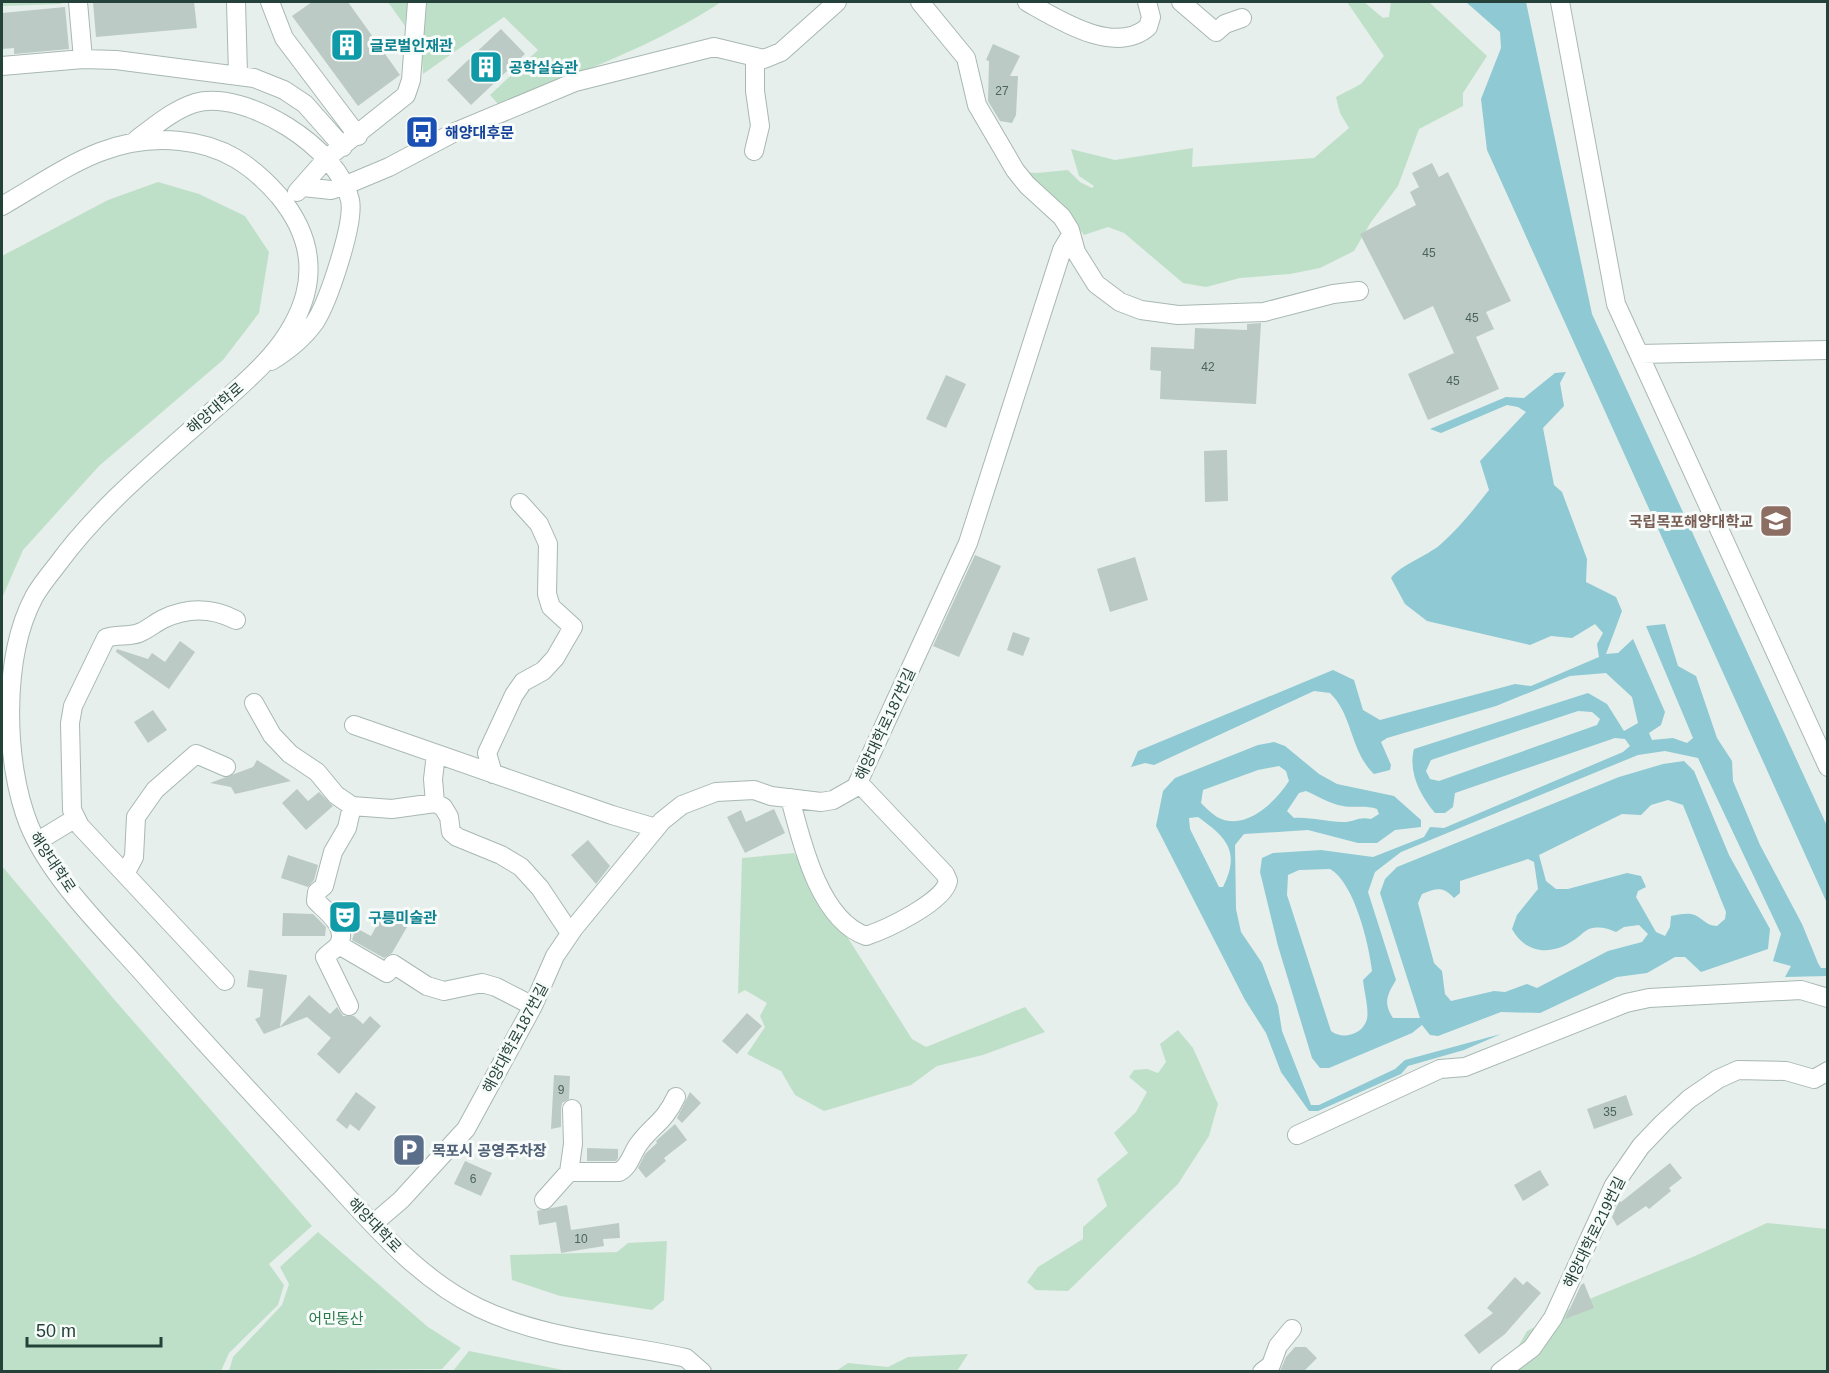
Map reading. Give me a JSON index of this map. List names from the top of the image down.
{
  "streets": {
    "street": ["해양대학로", "해양대학로187번길", "해양대학로219번길"]
  },
  "crossings": [
    ["해양대학로", "해양대학로187번길"]
  ],
  "parks": ["어민동산"],
  "places": {
    "building": ["글로벌인재관", "공학실습관"],
    "bus stop": ["해양대후문"],
    "school or university": ["국립목포해양대학교"],
    "theatre": ["구릉미술관"],
    "parking": ["목포시 공영주차장"]
  },
  "house_numbers": [
    "27",
    "45",
    "45",
    "42",
    "45",
    "9",
    "35",
    "6",
    "10"
  ],
  "scale_bar": "50 m"
}
